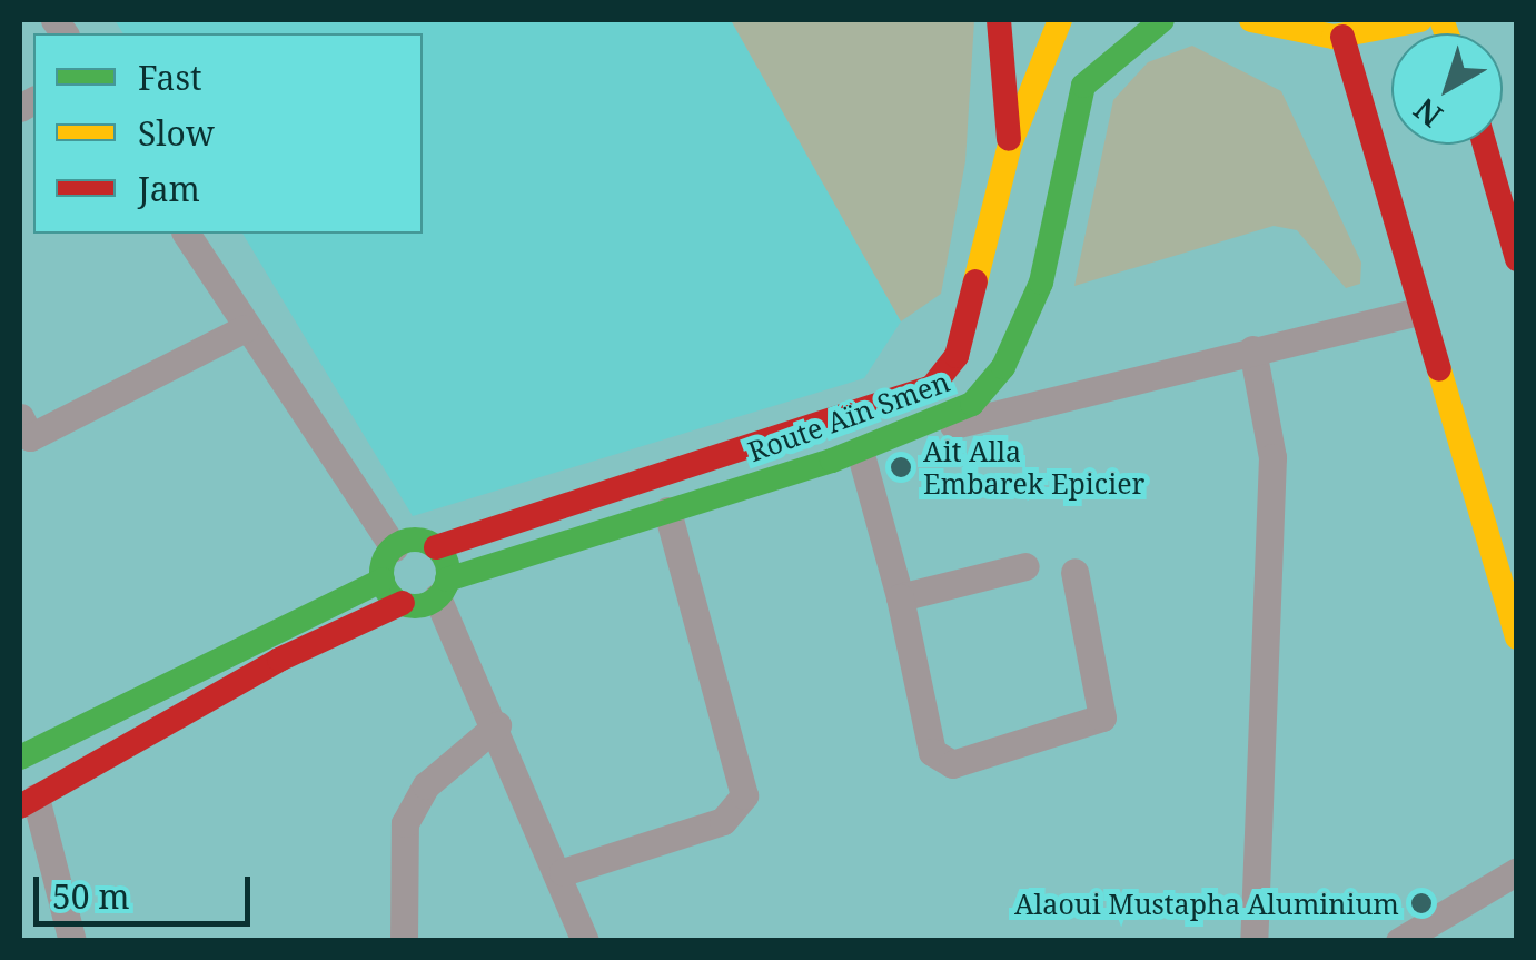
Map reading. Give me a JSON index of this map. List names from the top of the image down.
{
  "streets": {
    "main road": ["Route Aïn Smen"]
  },
  "places": ["Ait Alla Embarek Epicier", "Alaoui Mustapha Aluminium"],
  "legend": ["Fast", "Slow", "Jam"],
  "scale_bar": "50 m",
  "north": "bottom left"
}
